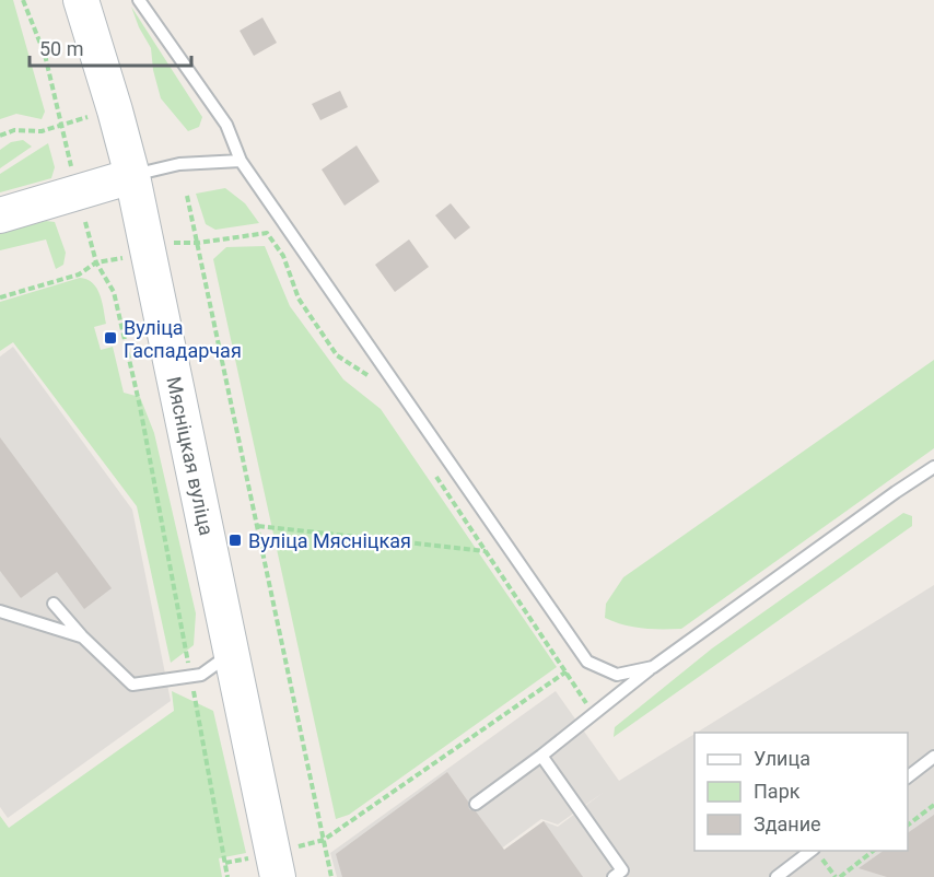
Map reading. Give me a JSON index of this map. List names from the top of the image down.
{
  "streets": {
    "main road": ["Мясніцкая вуліца"]
  },
  "places": {
    "transit": ["Вуліца Гаспадарчая", "Вуліца Мясніцкая"]
  },
  "legend": ["Улица", "Парк", "Здание"],
  "scale_bar": "50 m"
}
